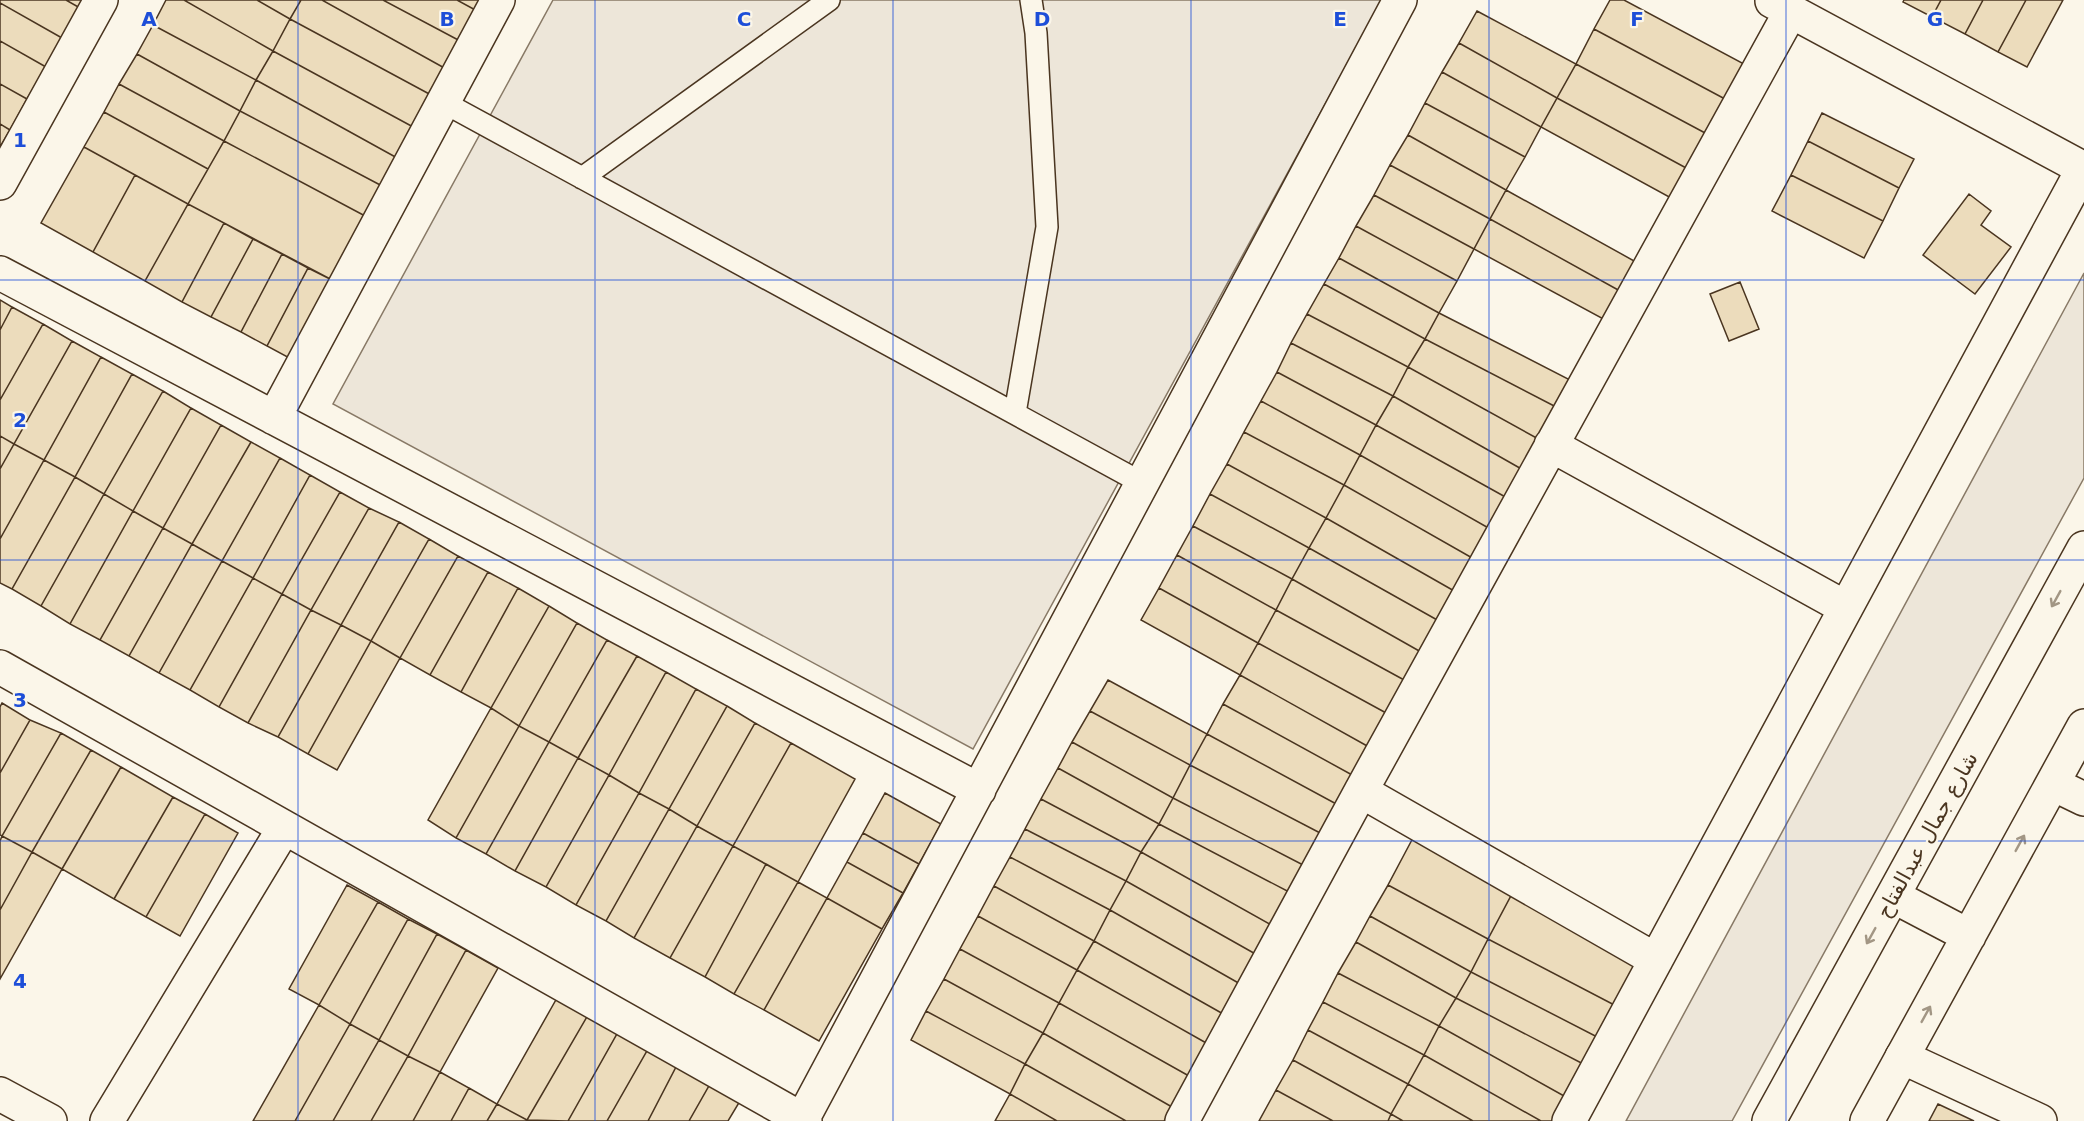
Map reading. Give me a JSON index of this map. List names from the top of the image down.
{
  "streets": {
    "street": ["شارع جمال عبدالفتاح"]
  },
  "grid": {
    "columns": [
      "A",
      "B",
      "C",
      "D",
      "E",
      "F",
      "G"
    ],
    "rows": [
      "1",
      "2",
      "3",
      "4"
    ]
  }
}
